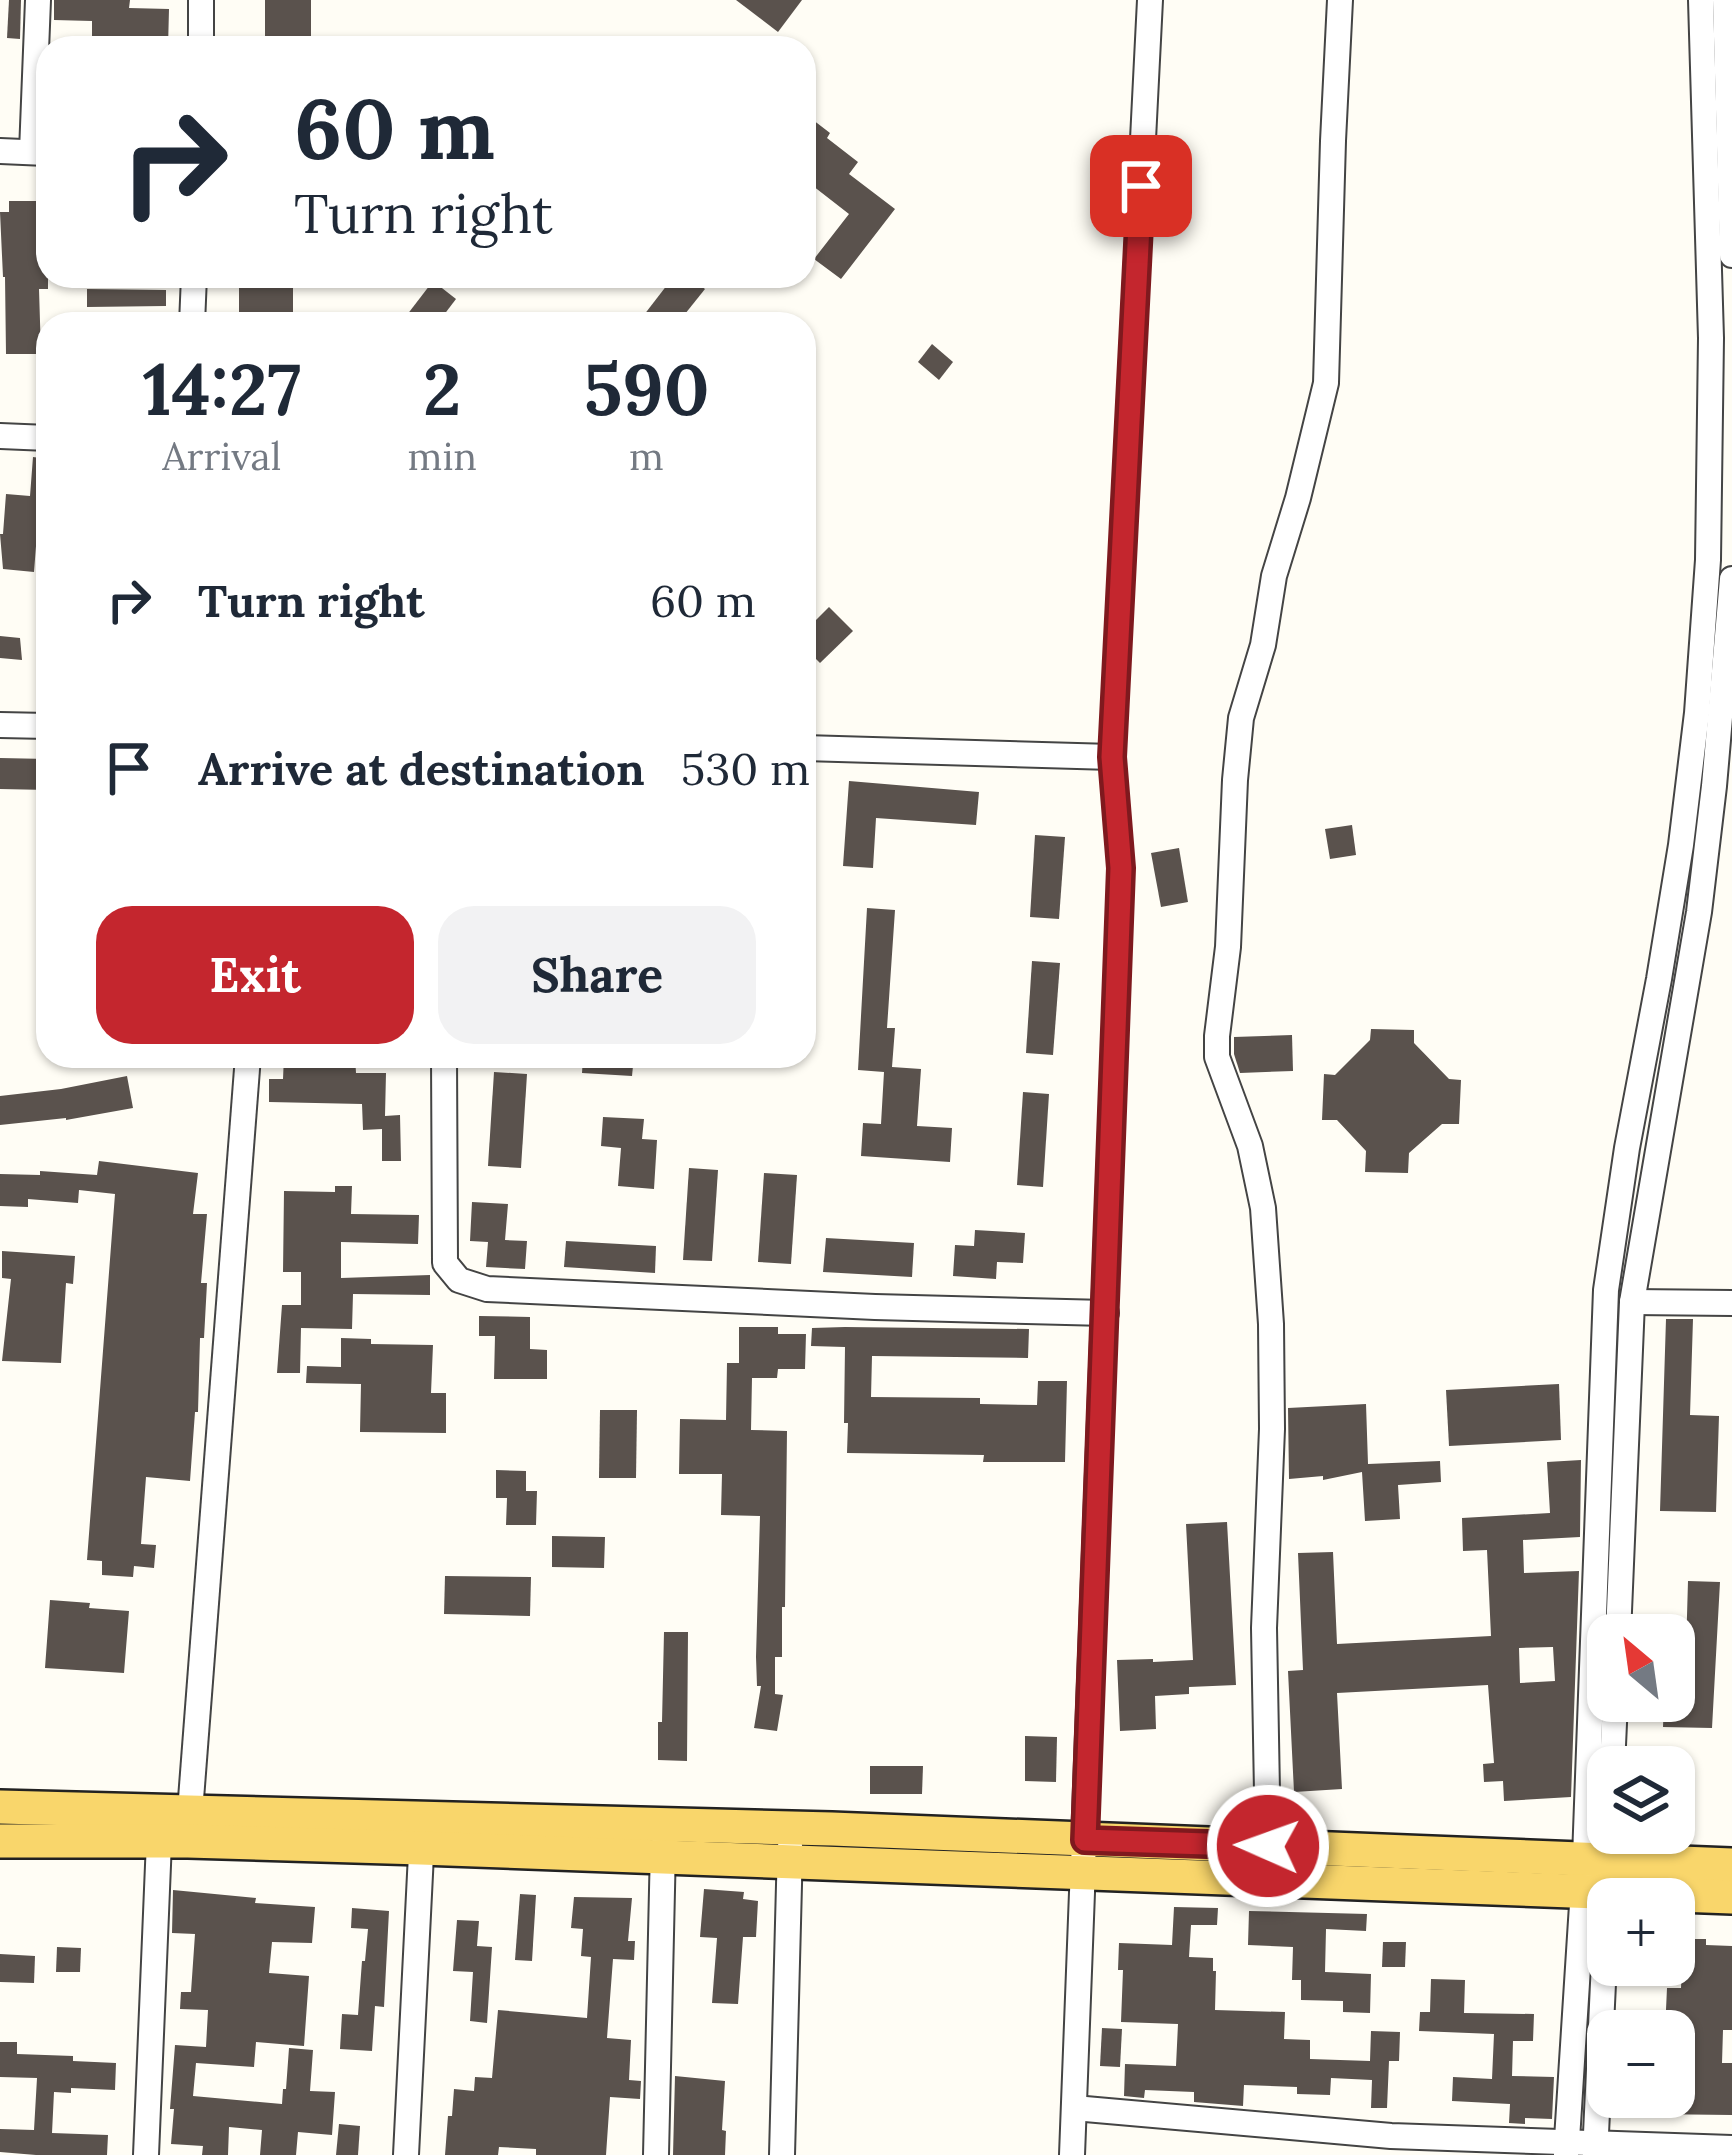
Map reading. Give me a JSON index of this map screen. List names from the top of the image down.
{
  "north": "top left",
  "page": {
    "turn": ["60 m", "Turn right"],
    "eta": [
      "14:27",
      "Arrival",
      "2",
      "min",
      "590",
      "m"
    ],
    "list": [
      {
        "name": "Turn right",
        "value": "60 m"
      },
      {
        "name": "Arrive at destination",
        "value": "530 m"
      }
    ],
    "buttons": ["Exit", "Share"],
    "map_buttons": ["+", "−"]
  }
}
